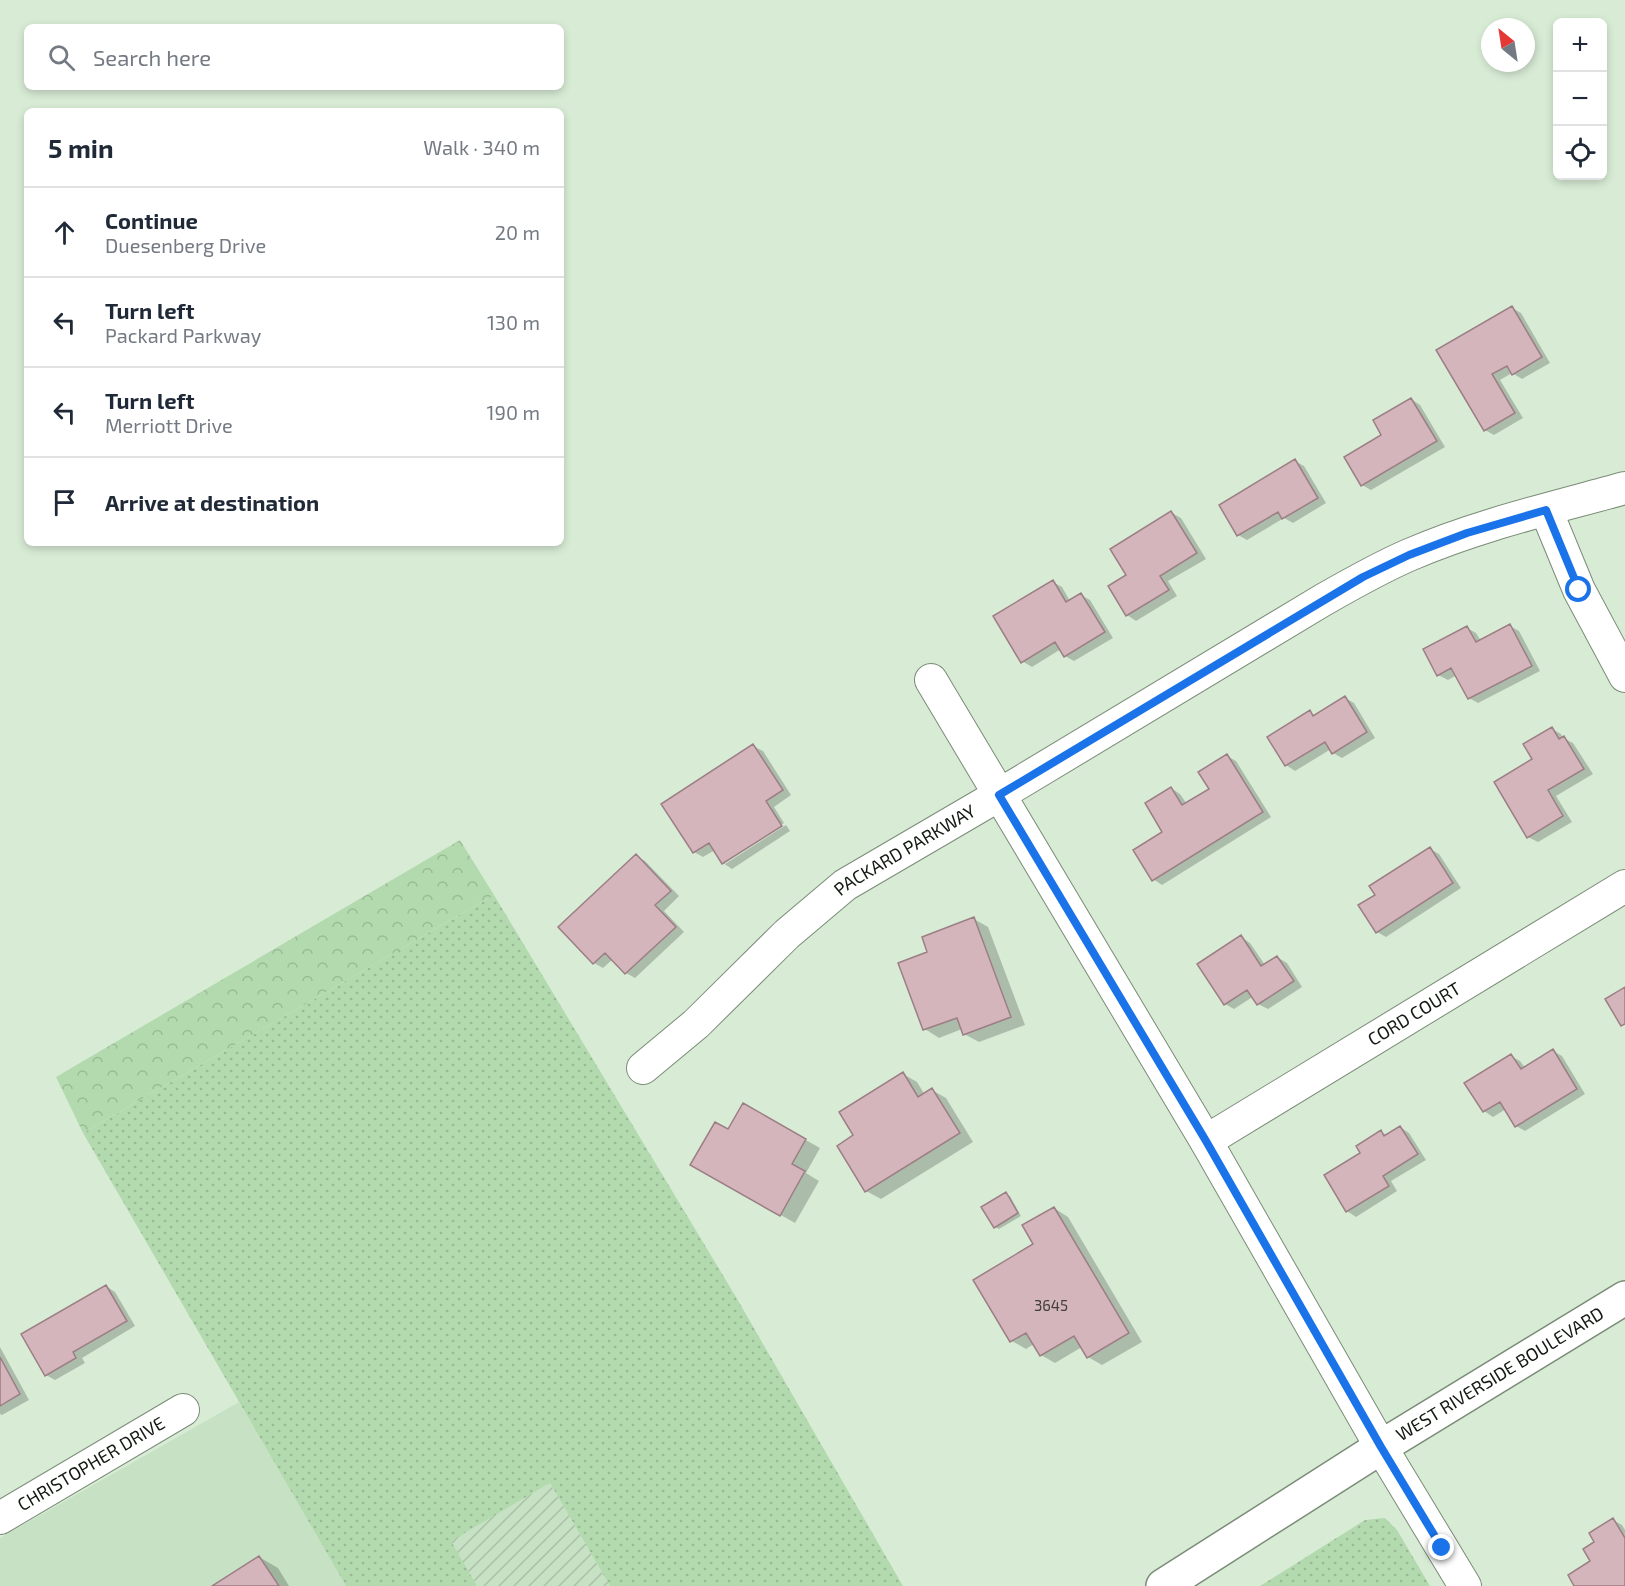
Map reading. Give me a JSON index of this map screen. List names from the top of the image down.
{
  "streets": {
    "main road": ["WEST RIVERSIDE BOULEVARD"],
    "street": ["PACKARD PARKWAY", "CORD COURT", "CHRISTOPHER DRIVE"]
  },
  "house_numbers": ["3645"],
  "north": "top left",
  "page": {
    "map_buttons": ["+", "−"],
    "search": "Search here",
    "heading": ["5 min", "Walk · 340 m"],
    "list": [
      ["Continue", "Duesenberg Drive", "20 m"],
      ["Turn left", "Packard Parkway", "130 m"],
      ["Turn left", "Merriott Drive", "190 m"],
      "Arrive at destination"
    ]
  }
}
